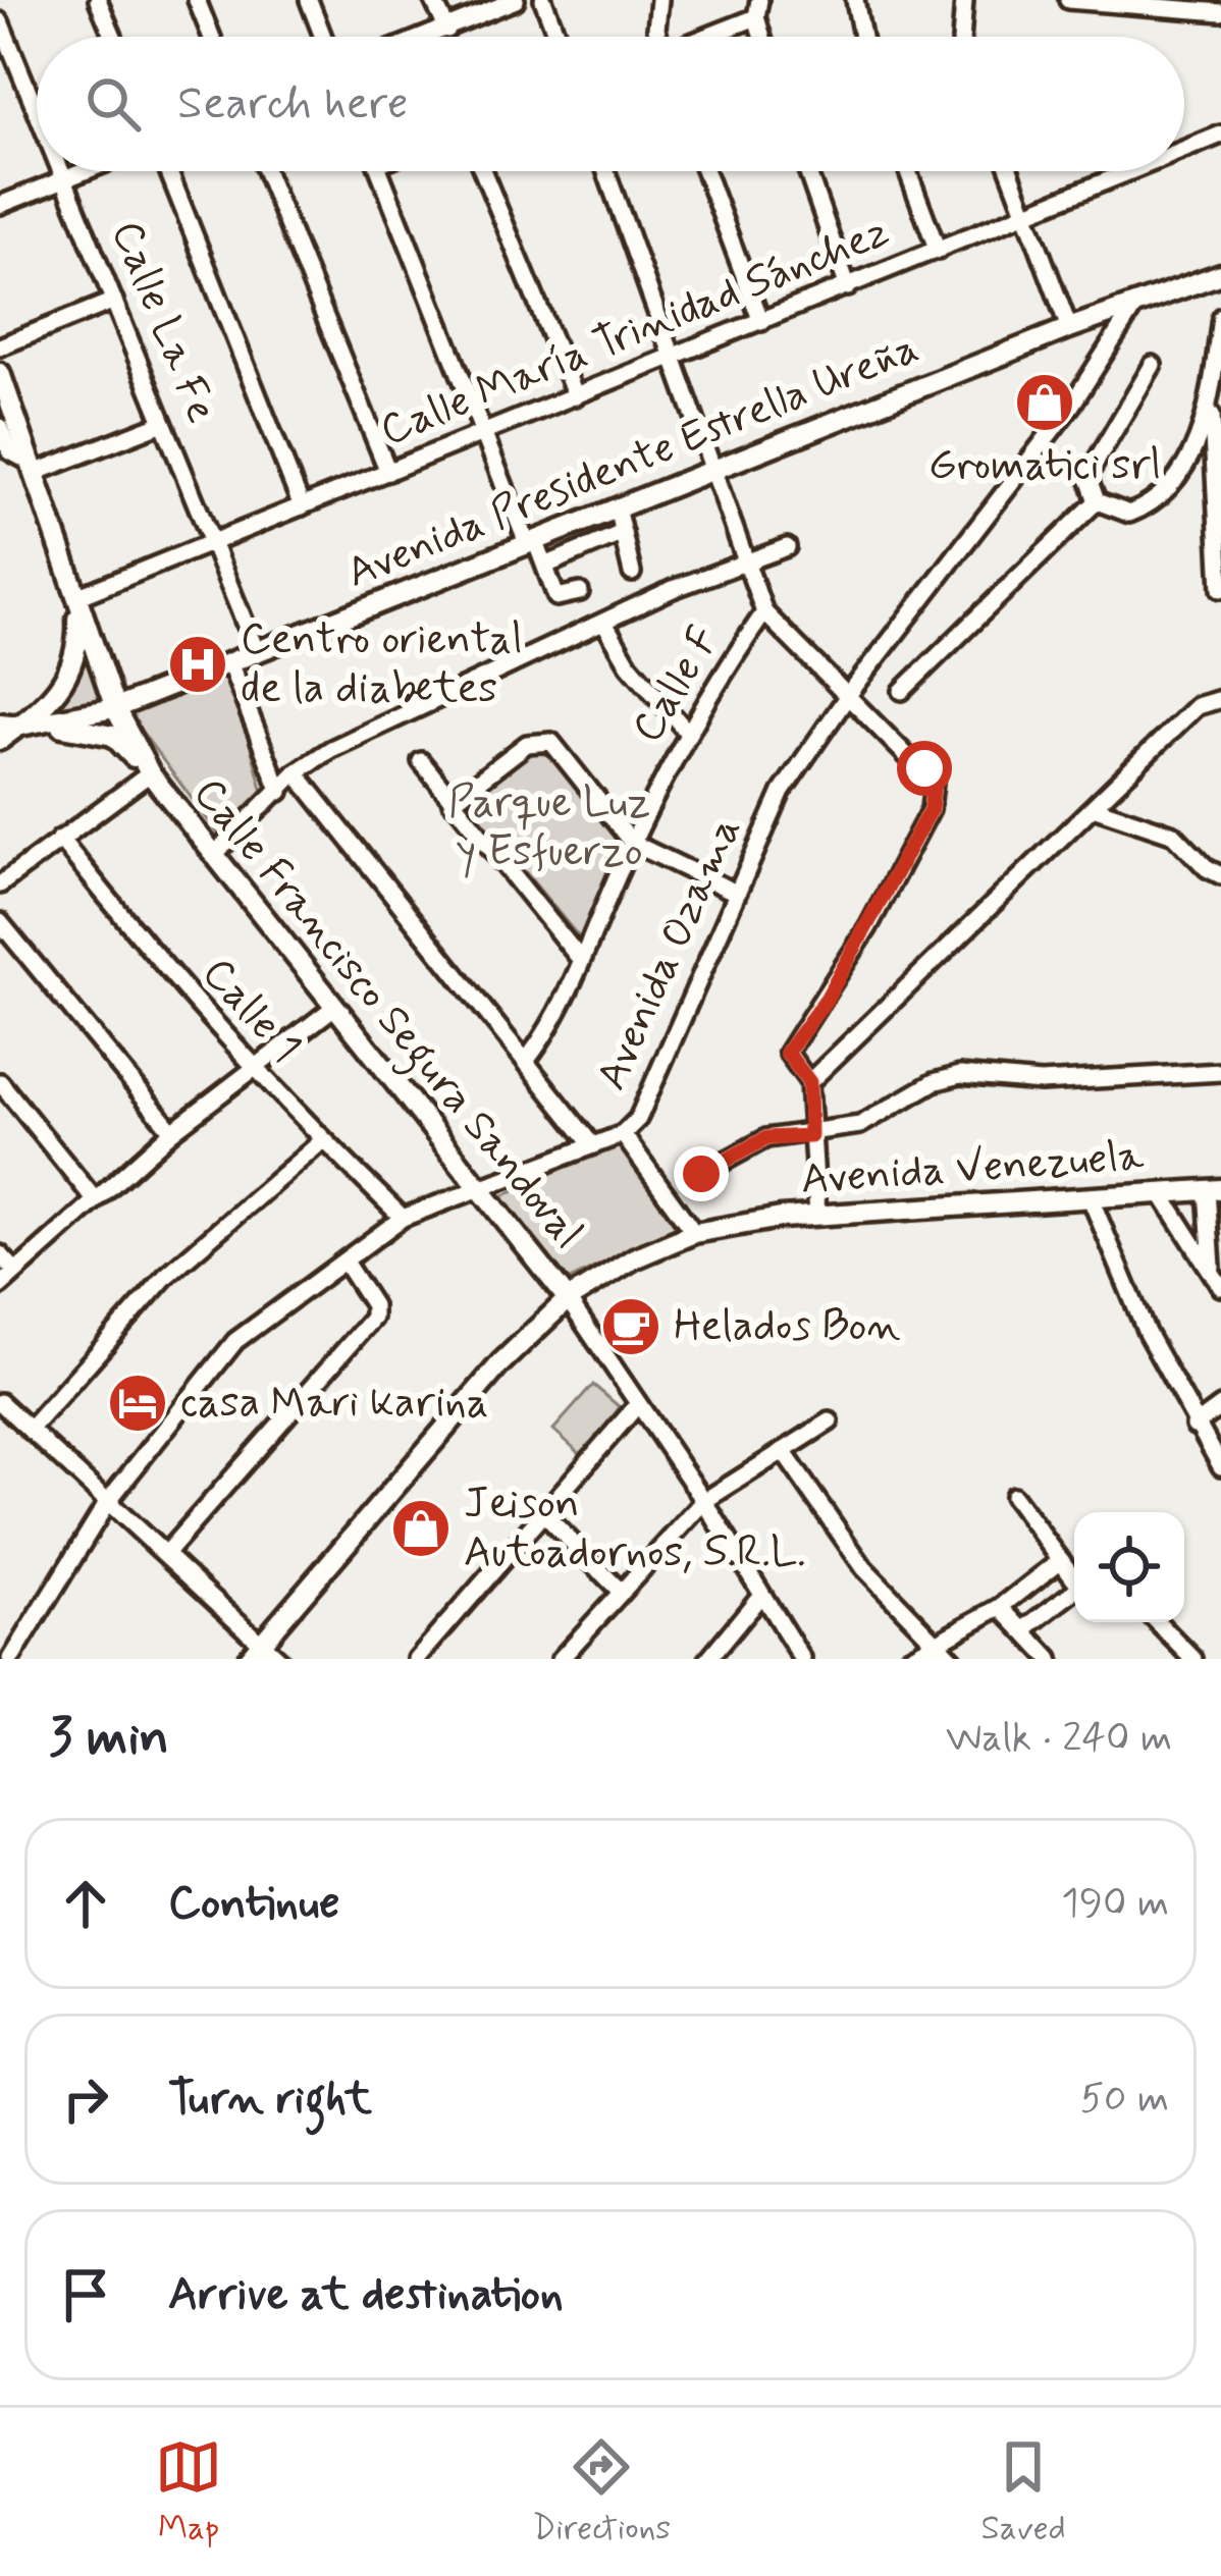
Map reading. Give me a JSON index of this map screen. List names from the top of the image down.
{
  "streets": {
    "main road": ["Avenida Presidente Estrella Ureña", "Calle Francisco Segura Sandoval", "Avenida Venezuela"],
    "street": [
      "Calle La Fe",
      "Calle María Trinidad Sánchez",
      "Calle F",
      "Avenida Ozama",
      "Calle 1"
    ]
  },
  "crossings": [
    ["Calle La Fe", "Calle María Trinidad Sánchez"],
    ["Calle La Fe", "Avenida Presidente Estrella Ureña"],
    ["Calle María Trinidad Sánchez", "Calle Francisco Segura Sandoval"],
    ["Avenida Presidente Estrella Ureña", "Avenida Ozama"],
    ["Avenida Presidente Estrella Ureña", "Calle Francisco Segura Sandoval"],
    ["Avenida Ozama", "Calle 1"],
    ["Avenida Ozama", "Calle Francisco Segura Sandoval"],
    ["Calle Francisco Segura Sandoval", "Avenida Venezuela"]
  ],
  "parks": ["Parque Luz y Esfuerzo"],
  "places": {
    "shop": ["Gromatici srl", "Jeison Autoadornos, S.R.L."],
    "hospital": ["Centro oriental de la diabetes"],
    "cafe": ["Helados Bon"],
    "hotel": ["casa Mari karina"]
  },
  "page": {
    "search": "Search here",
    "heading": ["3 min", "Walk · 240 m"],
    "list": [
      ["Continue", "190 m"],
      ["Turn right", "50 m"],
      "Arrive at destination"
    ],
    "nav": ["Map", "Directions", "Saved"]
  }
}
